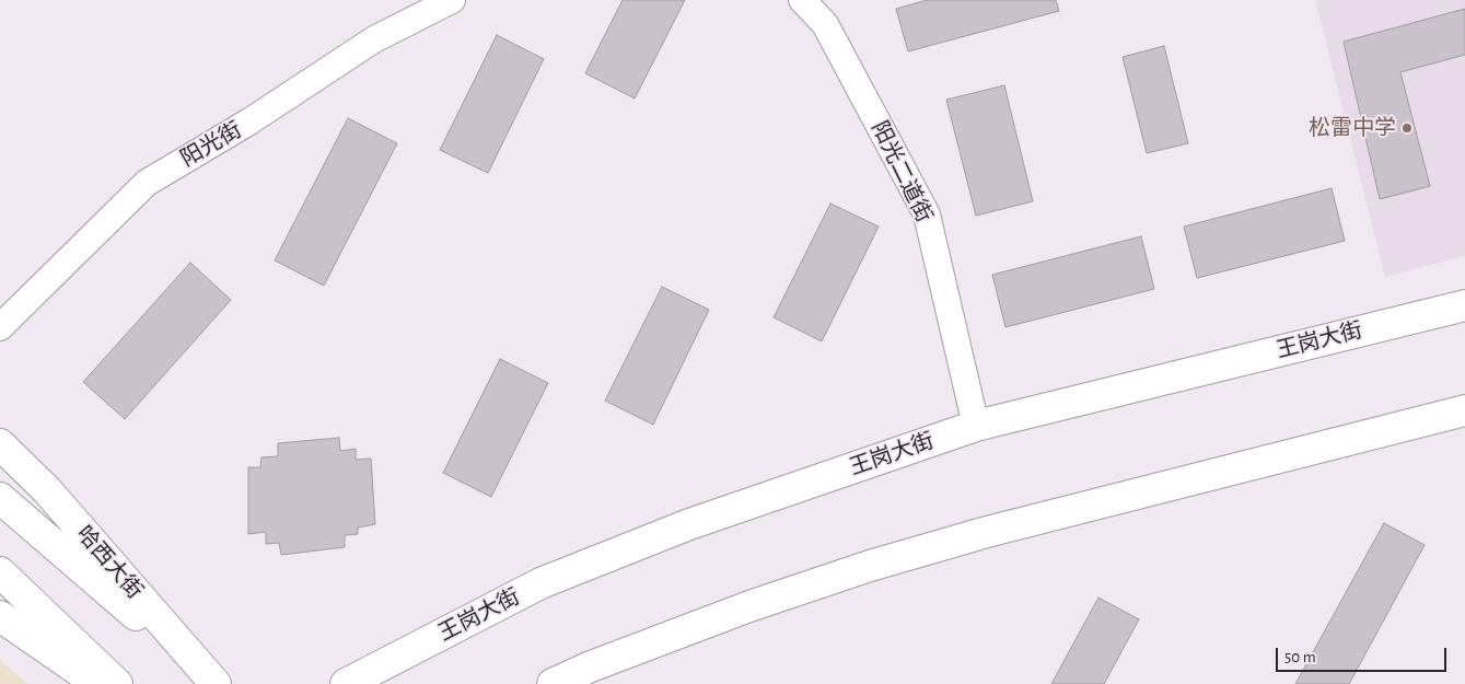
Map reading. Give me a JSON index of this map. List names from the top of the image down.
{
  "streets": {
    "main road": ["王岗大街", "哈西大街"],
    "street": ["阳光街", "阳光二道街"]
  },
  "crossings": [
    ["阳光二道街", "王岗大街"]
  ],
  "places": ["松雷中学"],
  "scale_bar": "50 m"
}
